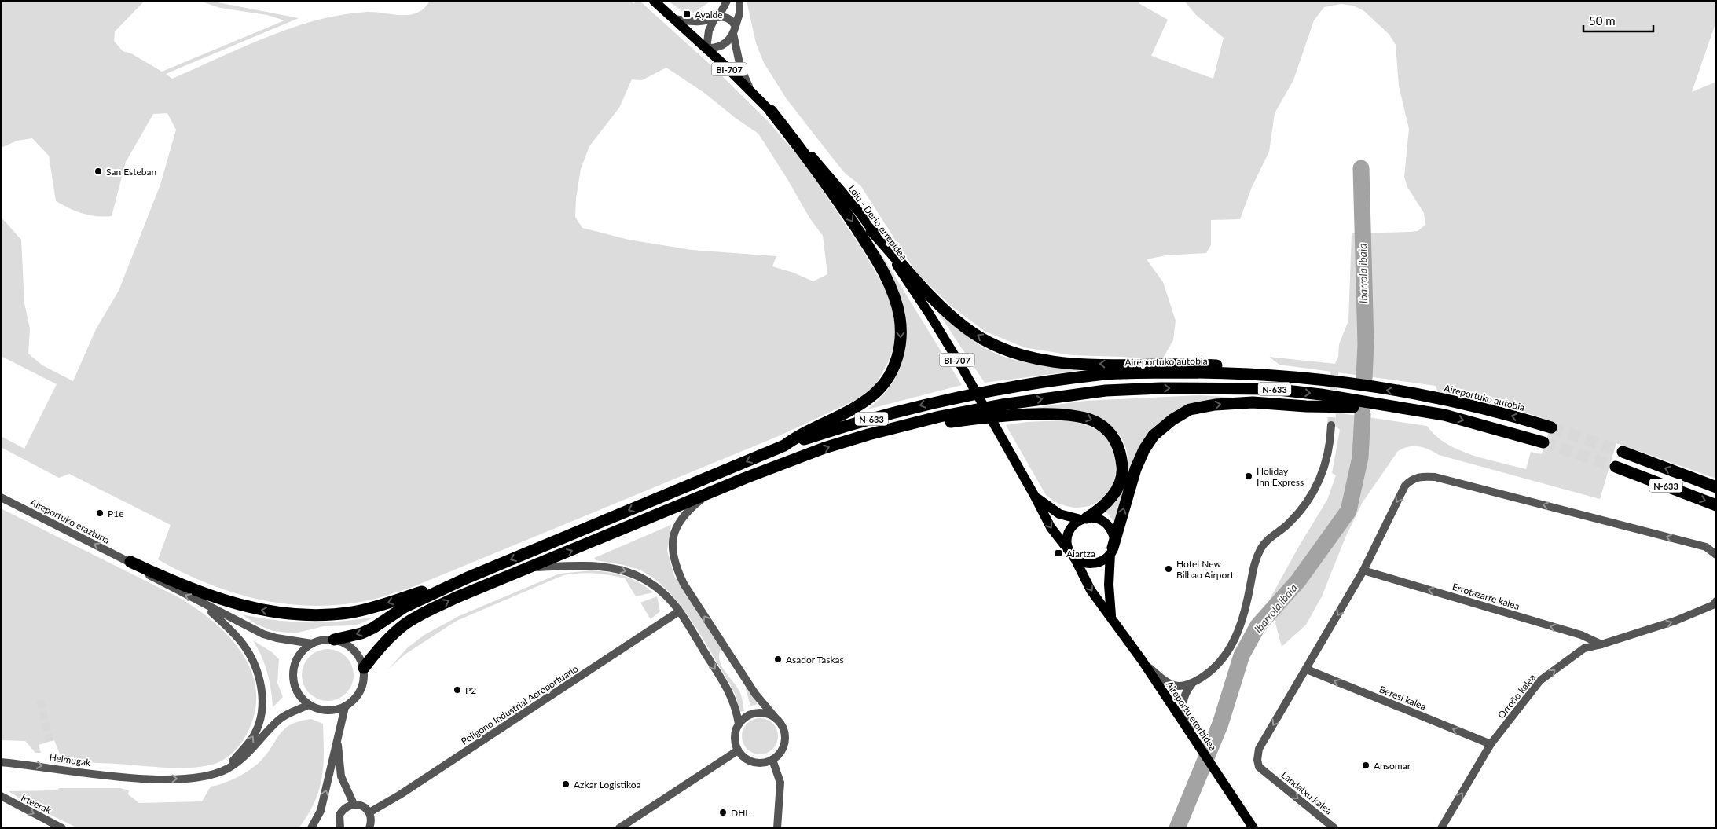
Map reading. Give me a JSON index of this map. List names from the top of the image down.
{
  "streets": {
    "highway": ["Aireportuko autobia", "N-633"],
    "main road": ["BI-707", "Loiu - Derio errepidea", "Aireportu etorbidea"],
    "street": [
      "Aireportuko eraztuna",
      "Errotazarre kalea",
      "Orroño kalea",
      "Beresi kalea",
      "Polígono Industrial Aeroportuario",
      "Helmugak",
      "Landatxu kalea",
      "Irteerak"
    ]
  },
  "crossings": [
    ["BI-707", "Loiu - Derio errepidea"],
    ["BI-707", "Aireportu etorbidea"],
    ["Errotazarre kalea", "Orroño kalea"],
    ["Orroño kalea", "Beresi kalea"],
    ["Beresi kalea", "Landatxu kalea"]
  ],
  "one_way": [
    "Aireportuko eraztuna",
    "Errotazarre kalea",
    "Orroño kalea",
    "Beresi kalea",
    "Helmugak",
    "Irteerak"
  ],
  "water": ["Ibarrola ibaia"],
  "places": {
    "transit": ["Ayalde", "Aiartza"],
    "other": [
      "San Esteban",
      "Holiday Inn Express",
      "P1e",
      "Hotel New Bilbao Airport",
      "Asador Taskas",
      "P2",
      "Ansomar",
      "Azkar Logistikoa",
      "DHL"
    ]
  },
  "scale_bar": "50 m"
}
